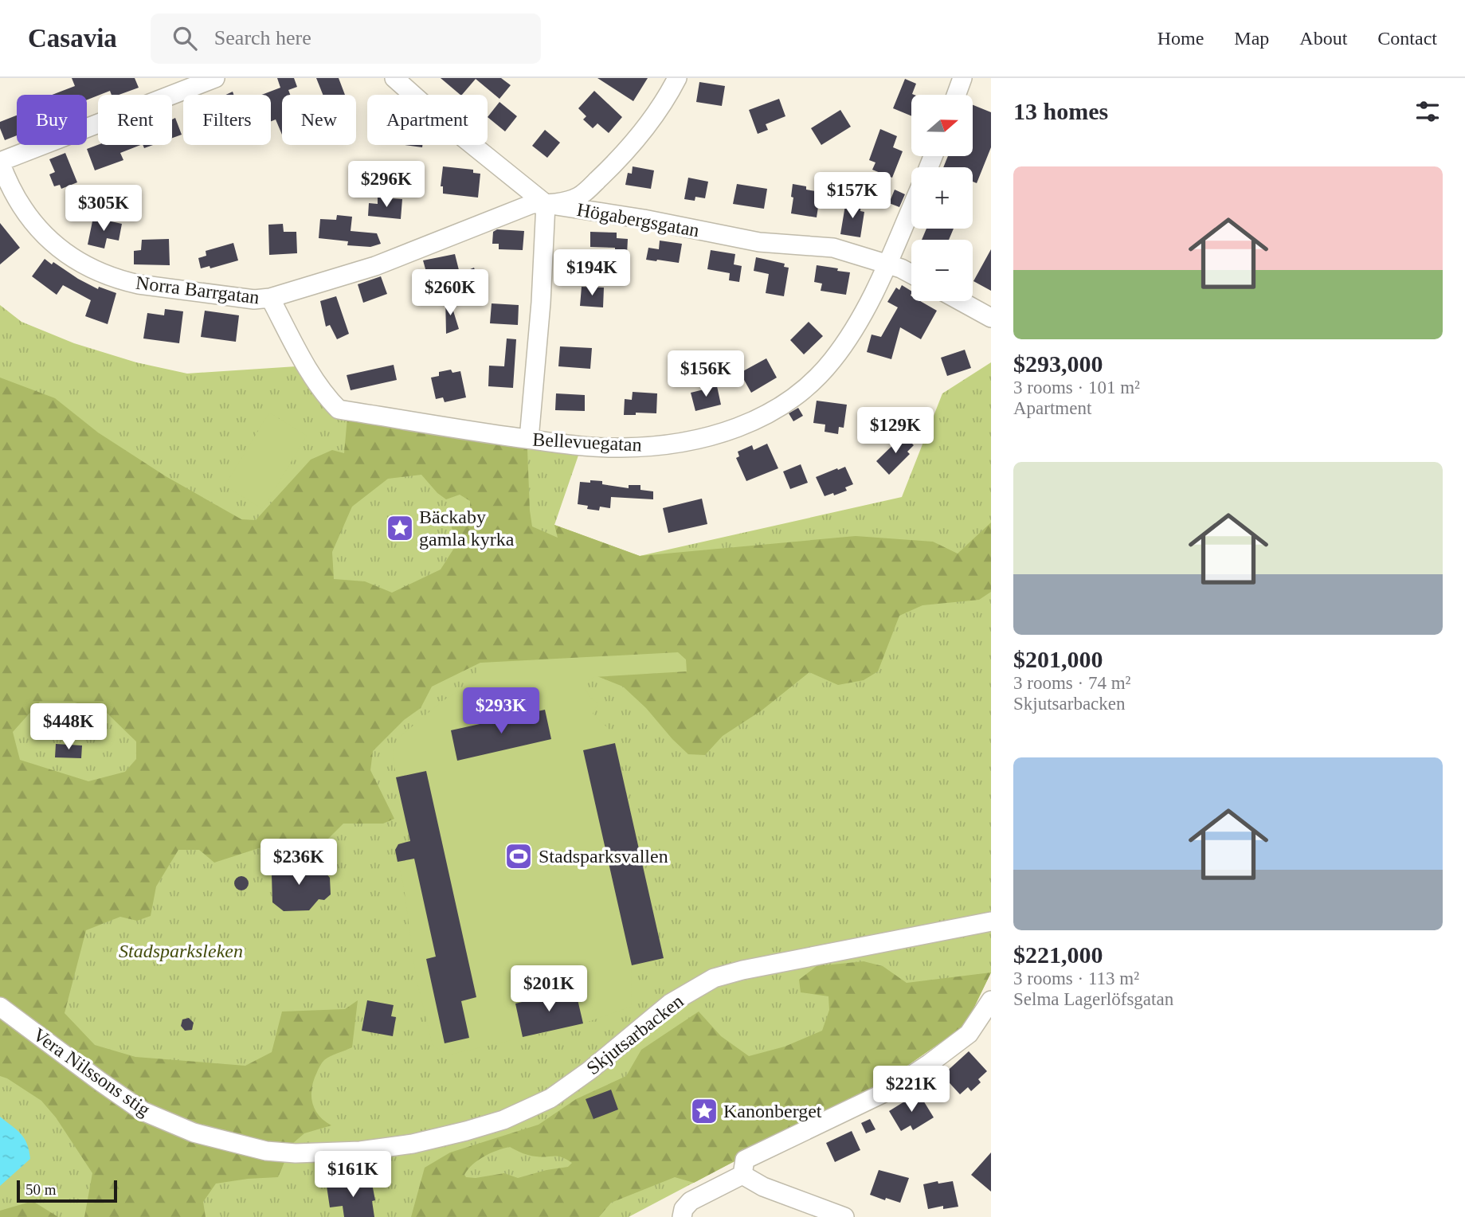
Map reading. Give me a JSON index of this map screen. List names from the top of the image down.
{
  "streets": {
    "street": [
      "Högabergsgatan",
      "Norra Barrgatan",
      "Bellevuegatan",
      "Skjutsarbacken",
      "Vera Nilssons stig"
    ]
  },
  "crossings": [
    ["Högabergsgatan", "Norra Barrgatan"],
    ["Högabergsgatan", "Bellevuegatan"],
    ["Norra Barrgatan", "Bellevuegatan"],
    ["Skjutsarbacken", "Vera Nilssons stig"]
  ],
  "parks": ["Stadsparksleken"],
  "places": {
    "place": ["Bäckaby gamla kyrka", "Kanonberget"],
    "sports": ["Stadsparksvallen"]
  },
  "scale_bar": "50 m",
  "north": "right",
  "page": {
    "header": "Casavia",
    "search": "Search here",
    "nav": [
      "Home",
      "Map",
      "About",
      "Contact"
    ],
    "heading": "13 homes",
    "map_buttons": ["+", "−"],
    "chip": [
      "Buy",
      "Rent",
      "Filters",
      "New",
      "Apartment"
    ],
    "list": [
      {
        "name": "$293,000",
        "note": "3 rooms · 101 m² · Apartment"
      },
      {
        "name": "$201,000",
        "note": "3 rooms · 74 m² · Skjutsarbacken"
      },
      {
        "name": "$221,000",
        "note": "3 rooms · 113 m² · Selma Lagerlöfsgatan"
      }
    ],
    "price": [
      "$296K",
      "$157K",
      "$305K",
      "$194K",
      "$260K",
      "$156K",
      "$129K",
      "$293K",
      "$448K",
      "$236K",
      "$201K",
      "$221K",
      "$161K"
    ],
    "scale": "50 m"
  }
}
